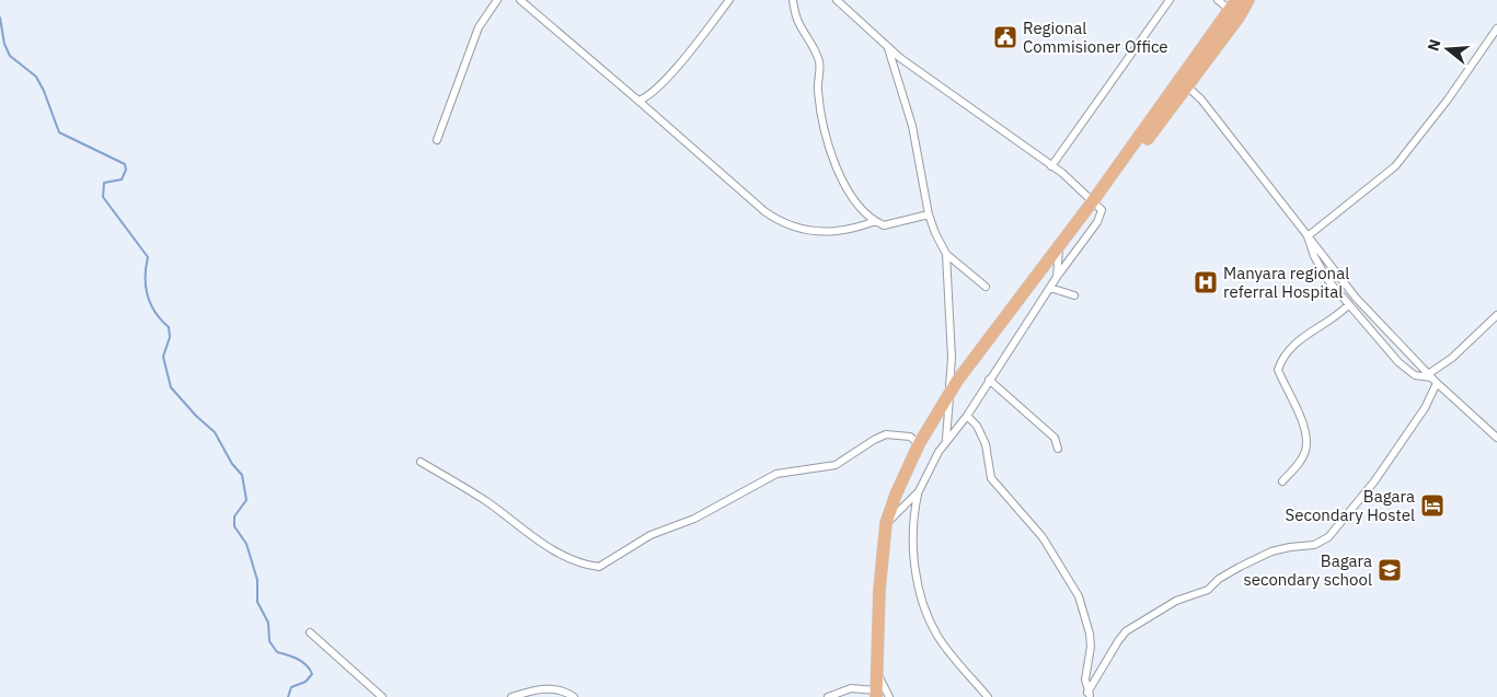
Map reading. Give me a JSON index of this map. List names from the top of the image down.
{
  "places": {
    "public building": ["Regional Commisioner Office"],
    "hospital": ["Manyara regional referral Hospital"],
    "hotel": ["Bagara Secondary Hostel"],
    "school or university": ["Bagara secondary school"]
  },
  "north": "left"
}
